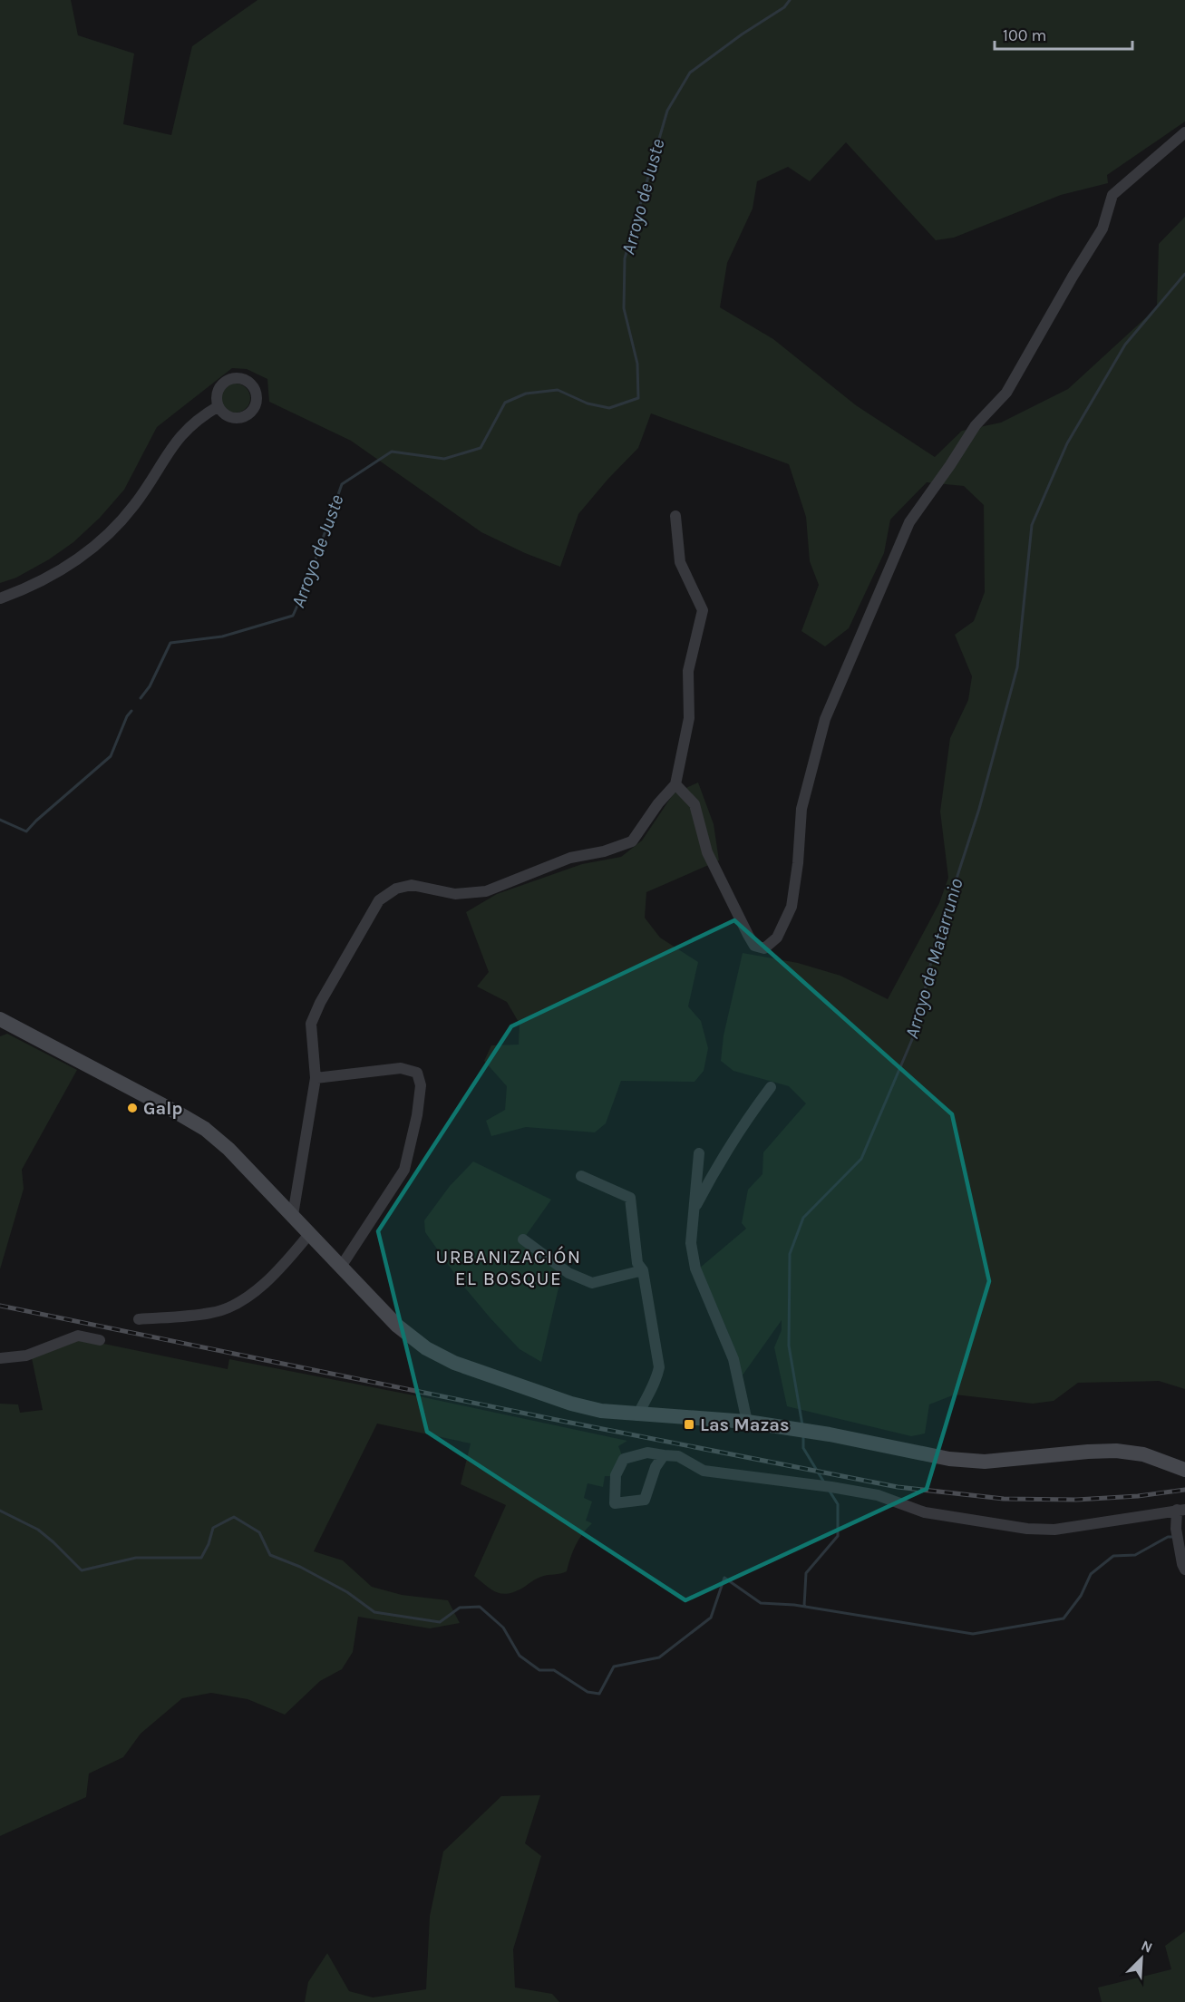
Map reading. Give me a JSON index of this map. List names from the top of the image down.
{
  "districts": ["URBANIZACIÓN EL BOSQUE"],
  "water": ["Arroyo de Juste", "Arroyo de Matarrunio"],
  "places": {
    "other": ["Galp"],
    "transit": ["Las Mazas"]
  },
  "scale_bar": "100 m",
  "north": "top right"
}
